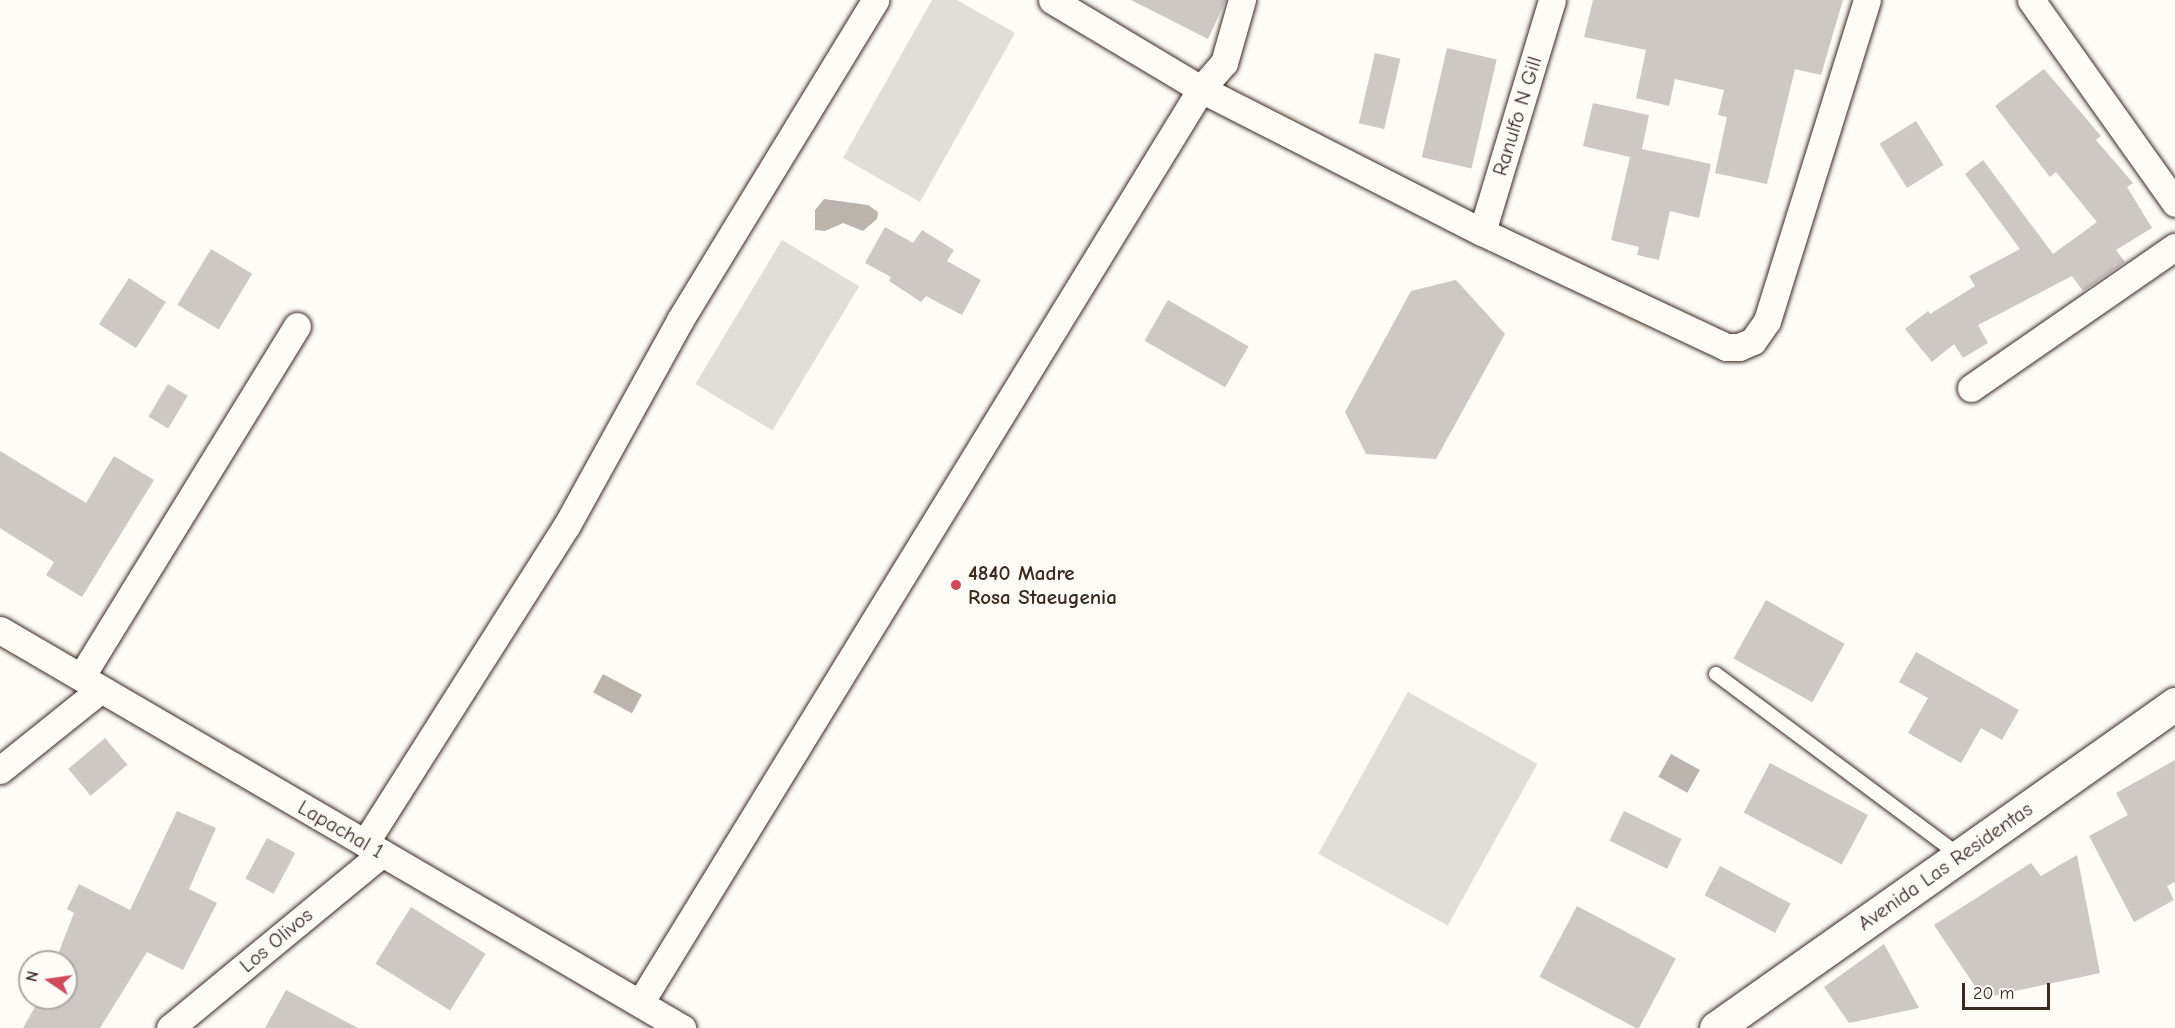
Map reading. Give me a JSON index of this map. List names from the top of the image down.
{
  "streets": {
    "main road": ["Avenida Las Residentas"],
    "street": ["Ranulfo N Gill", "Lapachal 1", "Los Olivos"]
  },
  "crossings": [
    ["Lapachal 1", "Los Olivos"]
  ],
  "places": ["4840 Madre Rosa Staeugenia"],
  "scale_bar": "20 m",
  "north": "left"
}
